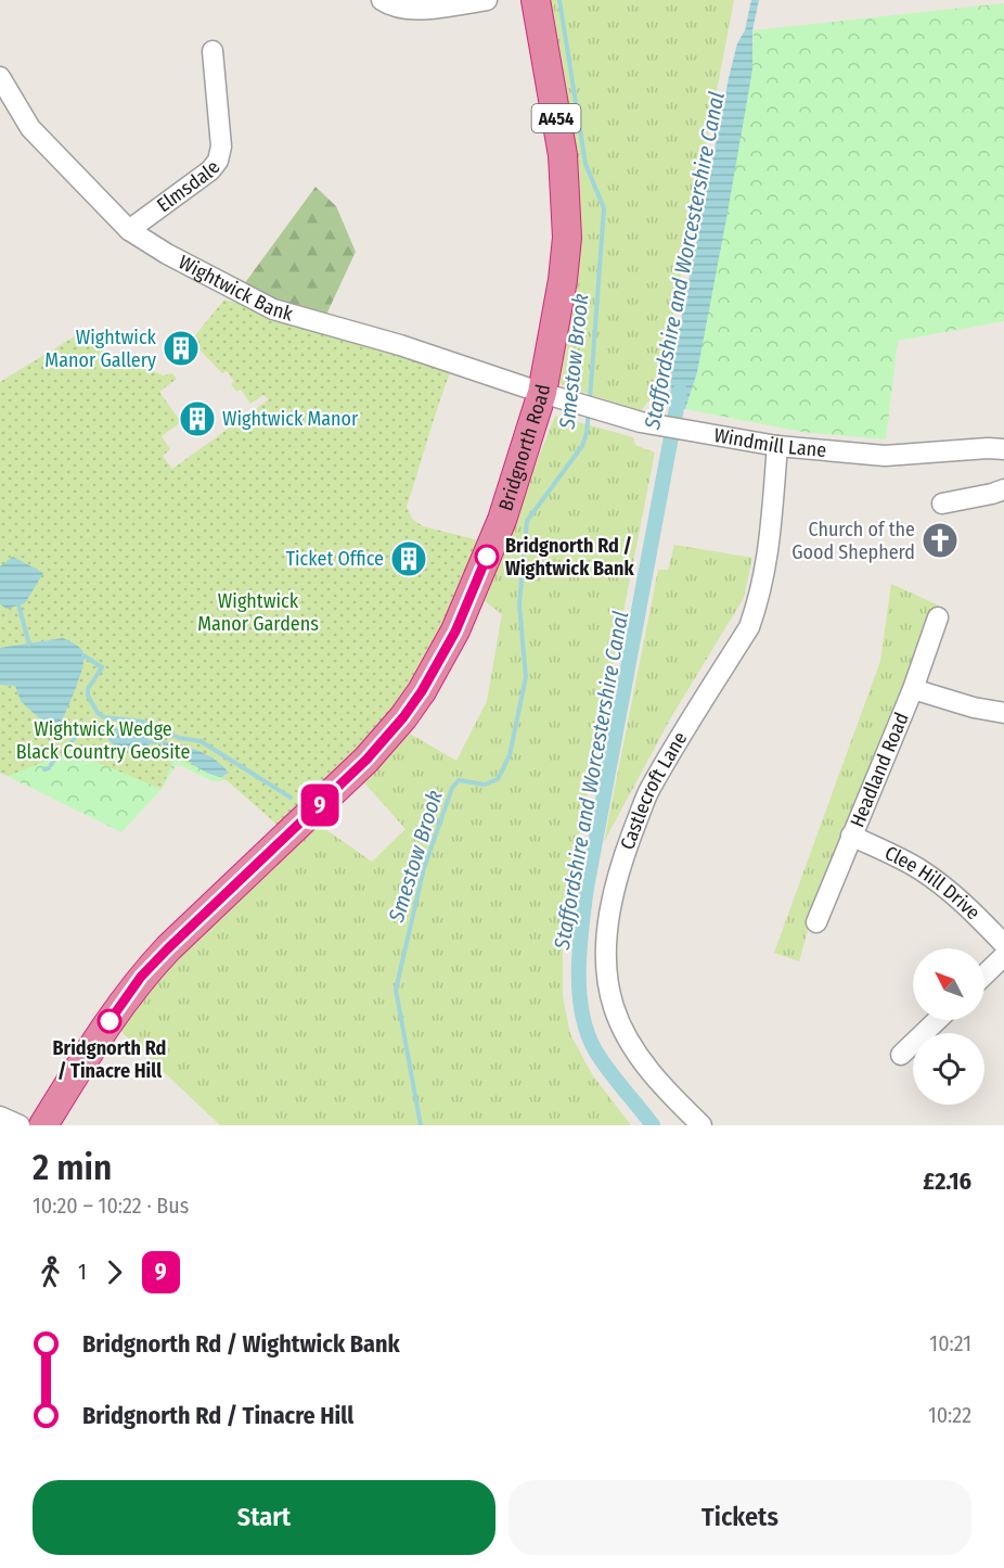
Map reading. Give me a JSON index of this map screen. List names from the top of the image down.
{
  "streets": {
    "highway": ["A454", "Bridgnorth Road"],
    "street": [
      "Elmsdale",
      "Wightwick Bank",
      "Windmill Lane",
      "Headland Road",
      "Castlecroft Lane",
      "Clee Hill Drive"
    ]
  },
  "crossings": [
    ["Elmsdale", "Wightwick Bank"],
    ["Wightwick Bank", "Windmill Lane"],
    ["Wightwick Bank", "Bridgnorth Road"],
    ["Windmill Lane", "Bridgnorth Road"],
    ["Windmill Lane", "Castlecroft Lane"],
    ["Headland Road", "Clee Hill Drive"]
  ],
  "water": ["Staffordshire and Worcestershire Canal", "Smestow Brook"],
  "parks": ["Wightwick Manor Gardens", "Wightwick Wedge Black Country Geosite"],
  "places": {
    "building": ["Wightwick Manor Gallery", "Wightwick Manor", "Ticket Office"],
    "church": ["Church of the Good Shepherd"],
    "other": ["Bridgnorth Rd / Wightwick Bank", "Bridgnorth Rd / Tinacre Hill"]
  },
  "lines": ["bus line 9"],
  "north": "top left",
  "page": {
    "on_map": "9",
    "heading": ["2 min", "10:20 – 10:22 · Bus", "£2.16"],
    "legs": ["1", "9"],
    "list": [
      {
        "name": "Bridgnorth Rd / Wightwick Bank",
        "value": "10:21"
      },
      {
        "name": "Bridgnorth Rd / Tinacre Hill",
        "value": "10:22"
      }
    ],
    "buttons": ["Start", "Tickets"]
  }
}
